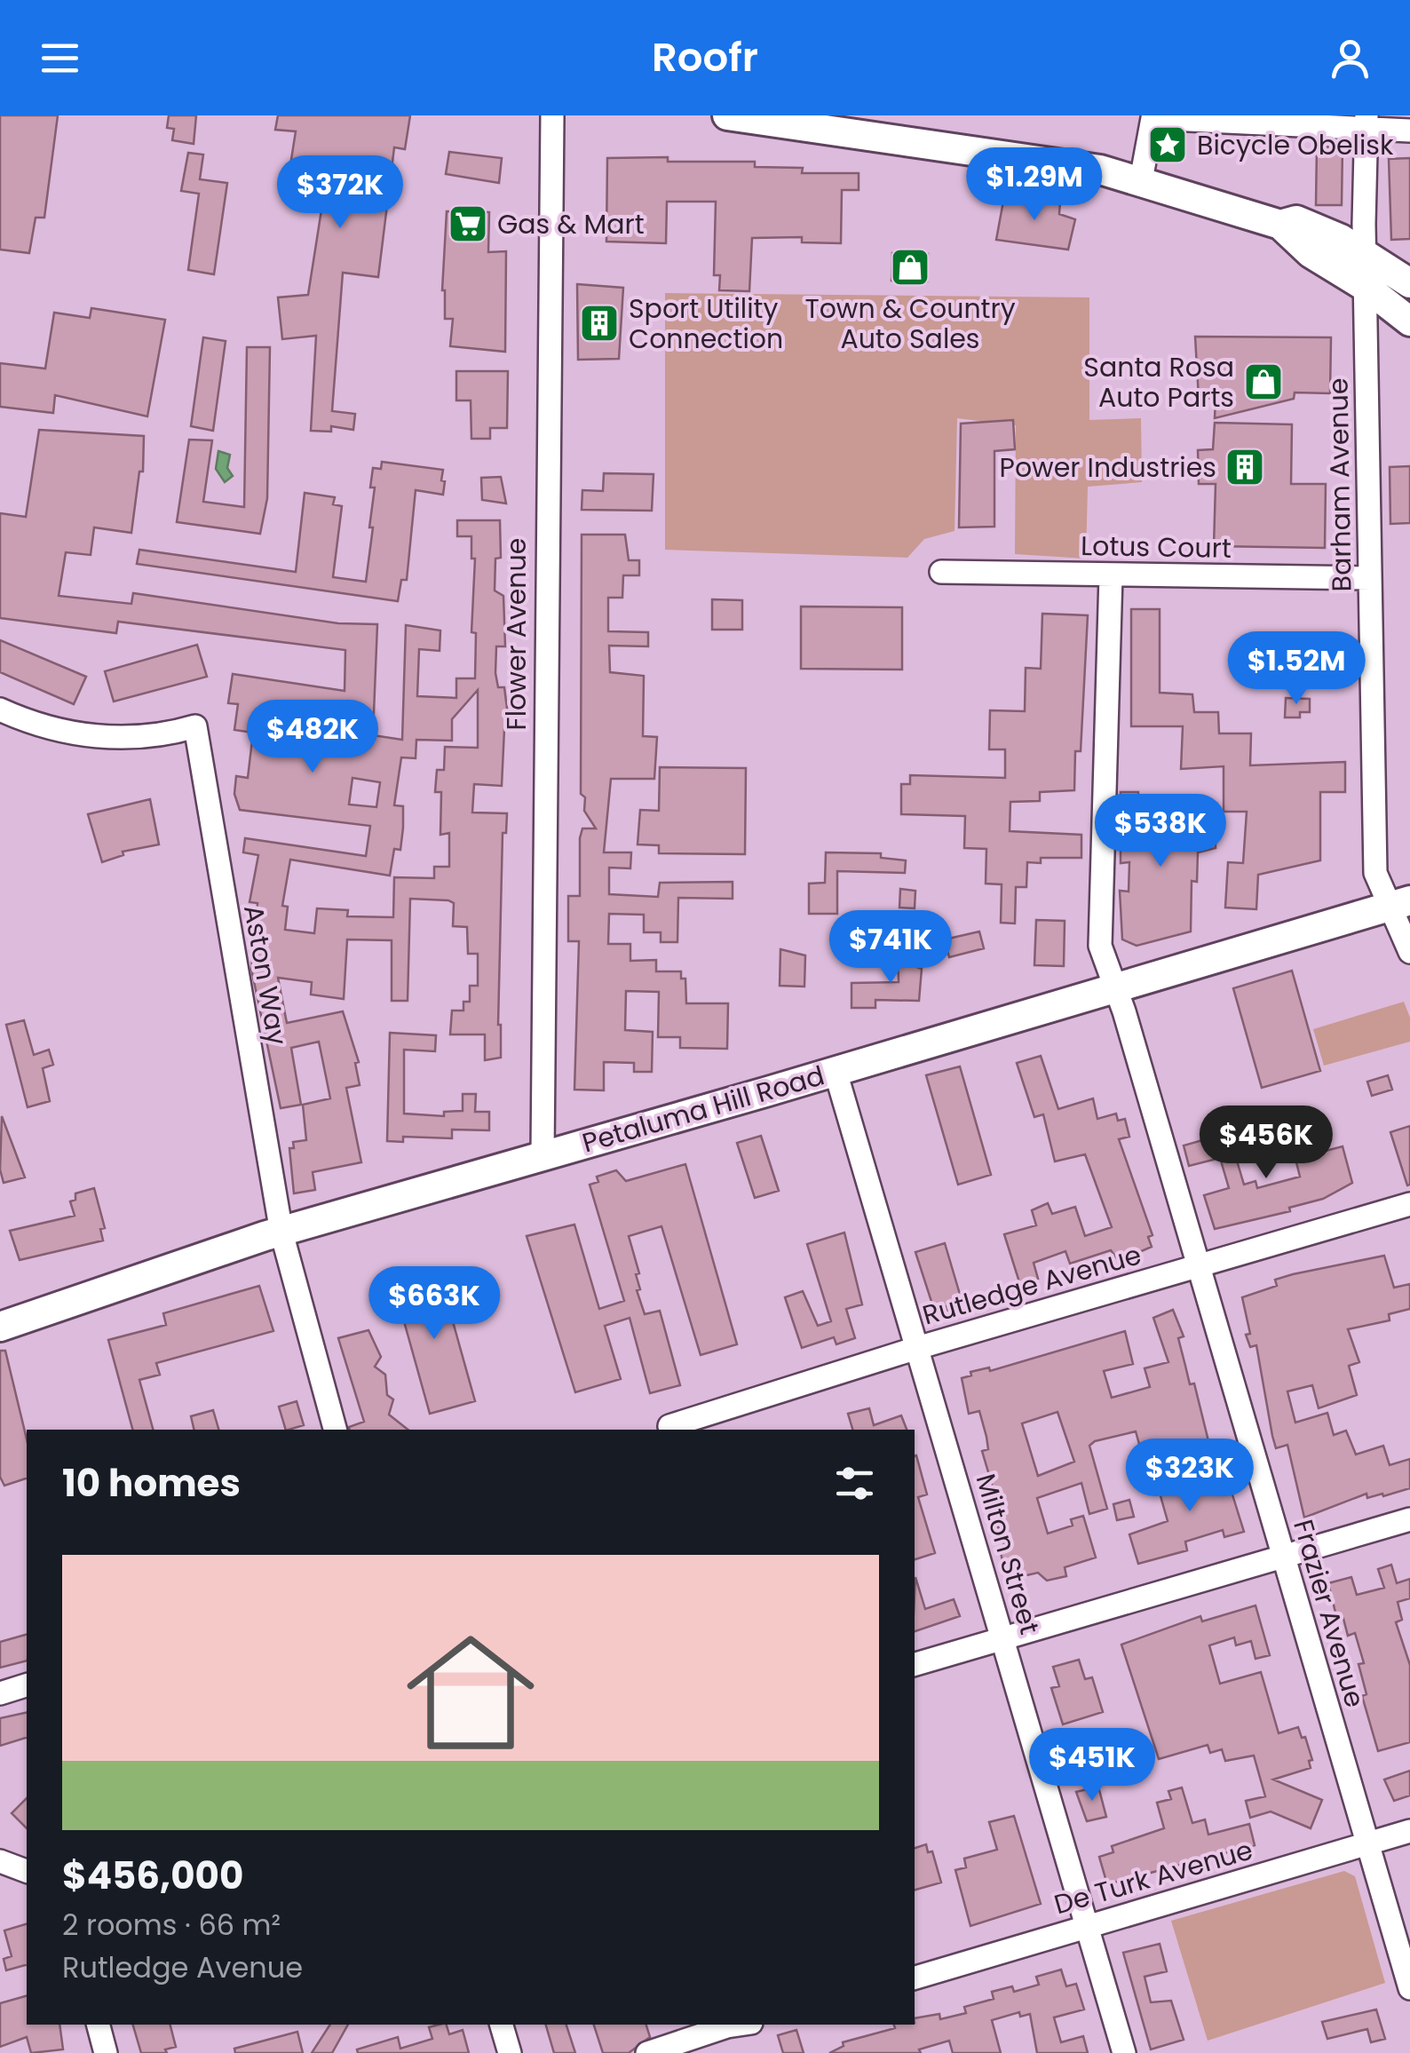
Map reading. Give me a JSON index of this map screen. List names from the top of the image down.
{
  "streets": {
    "main road": ["Petaluma Hill Road"],
    "street": [
      "Barham Avenue",
      "Lotus Court",
      "Flower Avenue",
      "Aston Way",
      "Rutledge Avenue",
      "Milton Street",
      "Frazier Avenue",
      "De Turk Avenue"
    ]
  },
  "crossings": [
    ["Barham Avenue", "Lotus Court"],
    ["Barham Avenue", "Petaluma Hill Road"],
    ["Lotus Court", "Frazier Avenue"],
    ["Flower Avenue", "Petaluma Hill Road"],
    ["Aston Way", "Petaluma Hill Road"],
    ["Petaluma Hill Road", "Milton Street"],
    ["Petaluma Hill Road", "Frazier Avenue"],
    ["Rutledge Avenue", "Milton Street"],
    ["Rutledge Avenue", "Frazier Avenue"],
    ["Milton Street", "De Turk Avenue"],
    ["Frazier Avenue", "De Turk Avenue"]
  ],
  "places": {
    "place": ["Bicycle Obelisk"],
    "supermarket": ["Gas & Mart"],
    "shop": ["Town & Country Auto Sales", "Santa Rosa Auto Parts"],
    "building": ["Sport Utility Connection", "Power Industries"]
  },
  "page": {
    "header": "Roofr",
    "price": [
      "$1.29M",
      "$372K",
      "$1.52M",
      "$482K",
      "$538K",
      "$741K",
      "$456K",
      "$663K",
      "$323K",
      "$451K"
    ],
    "heading": "10 homes",
    "list": [
      {
        "name": "$456,000",
        "note": "2 rooms · 66 m² · Rutledge Avenue"
      }
    ]
  }
}
